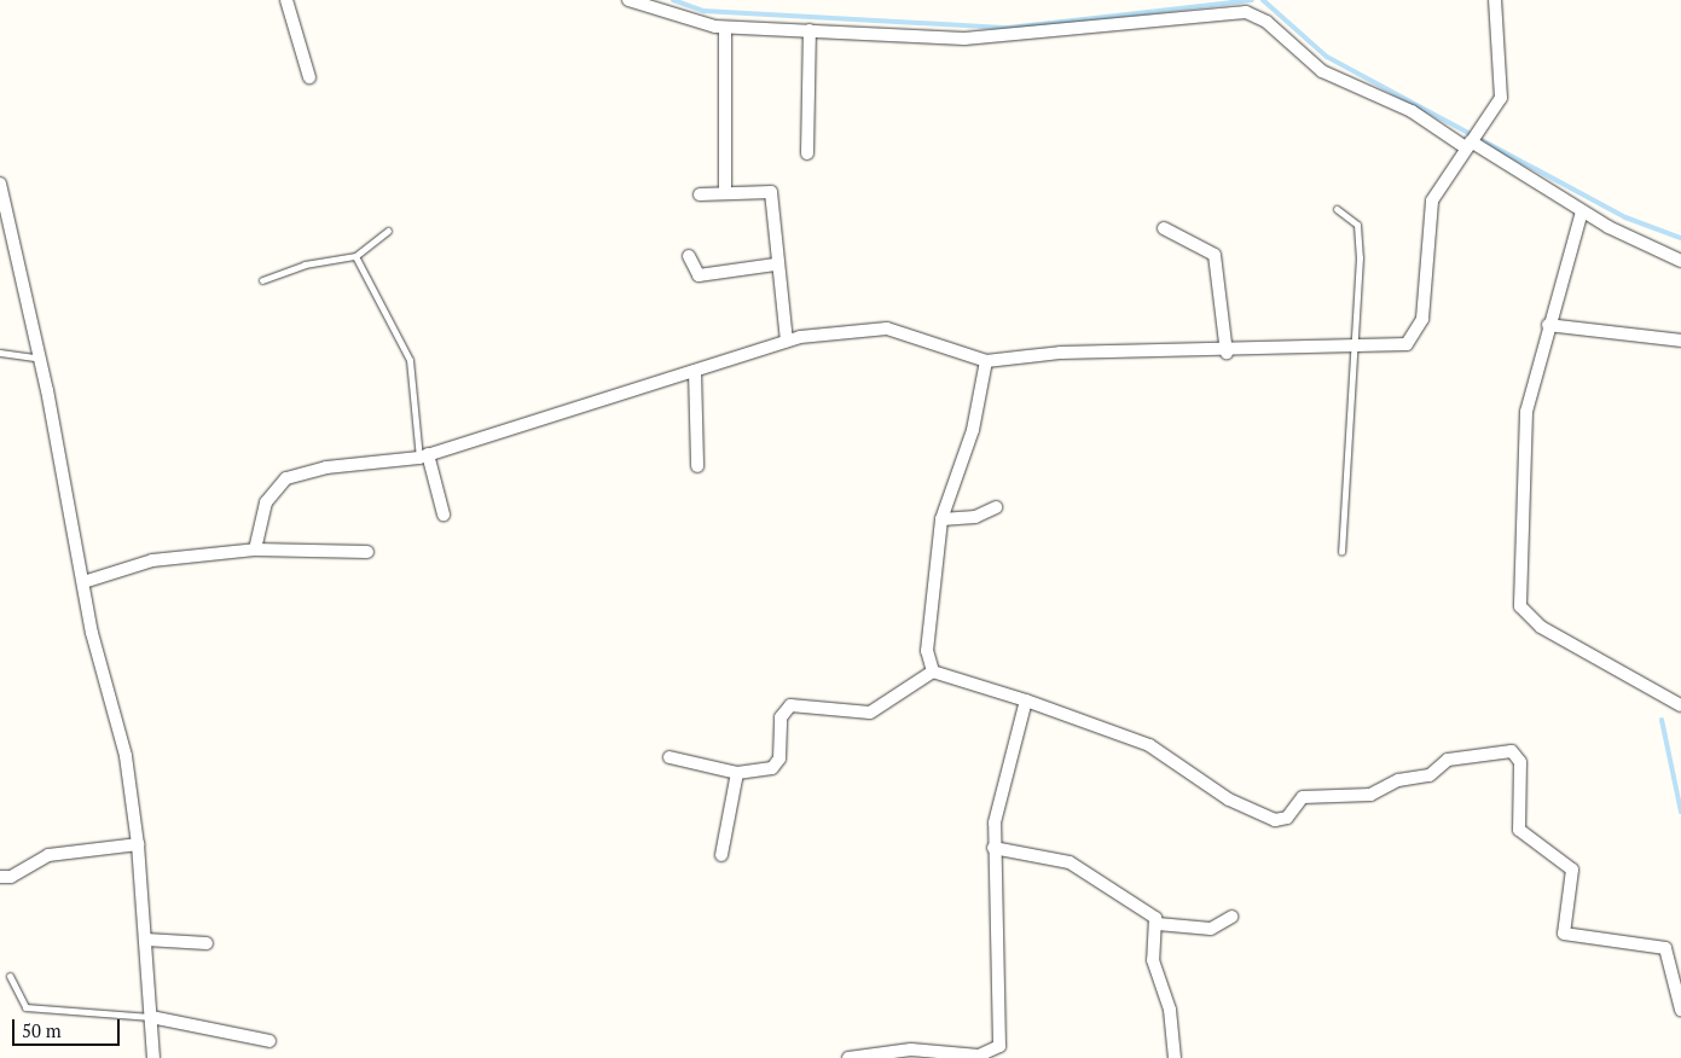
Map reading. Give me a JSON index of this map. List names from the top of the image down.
{
  "scale_bar": "50 m"
}
